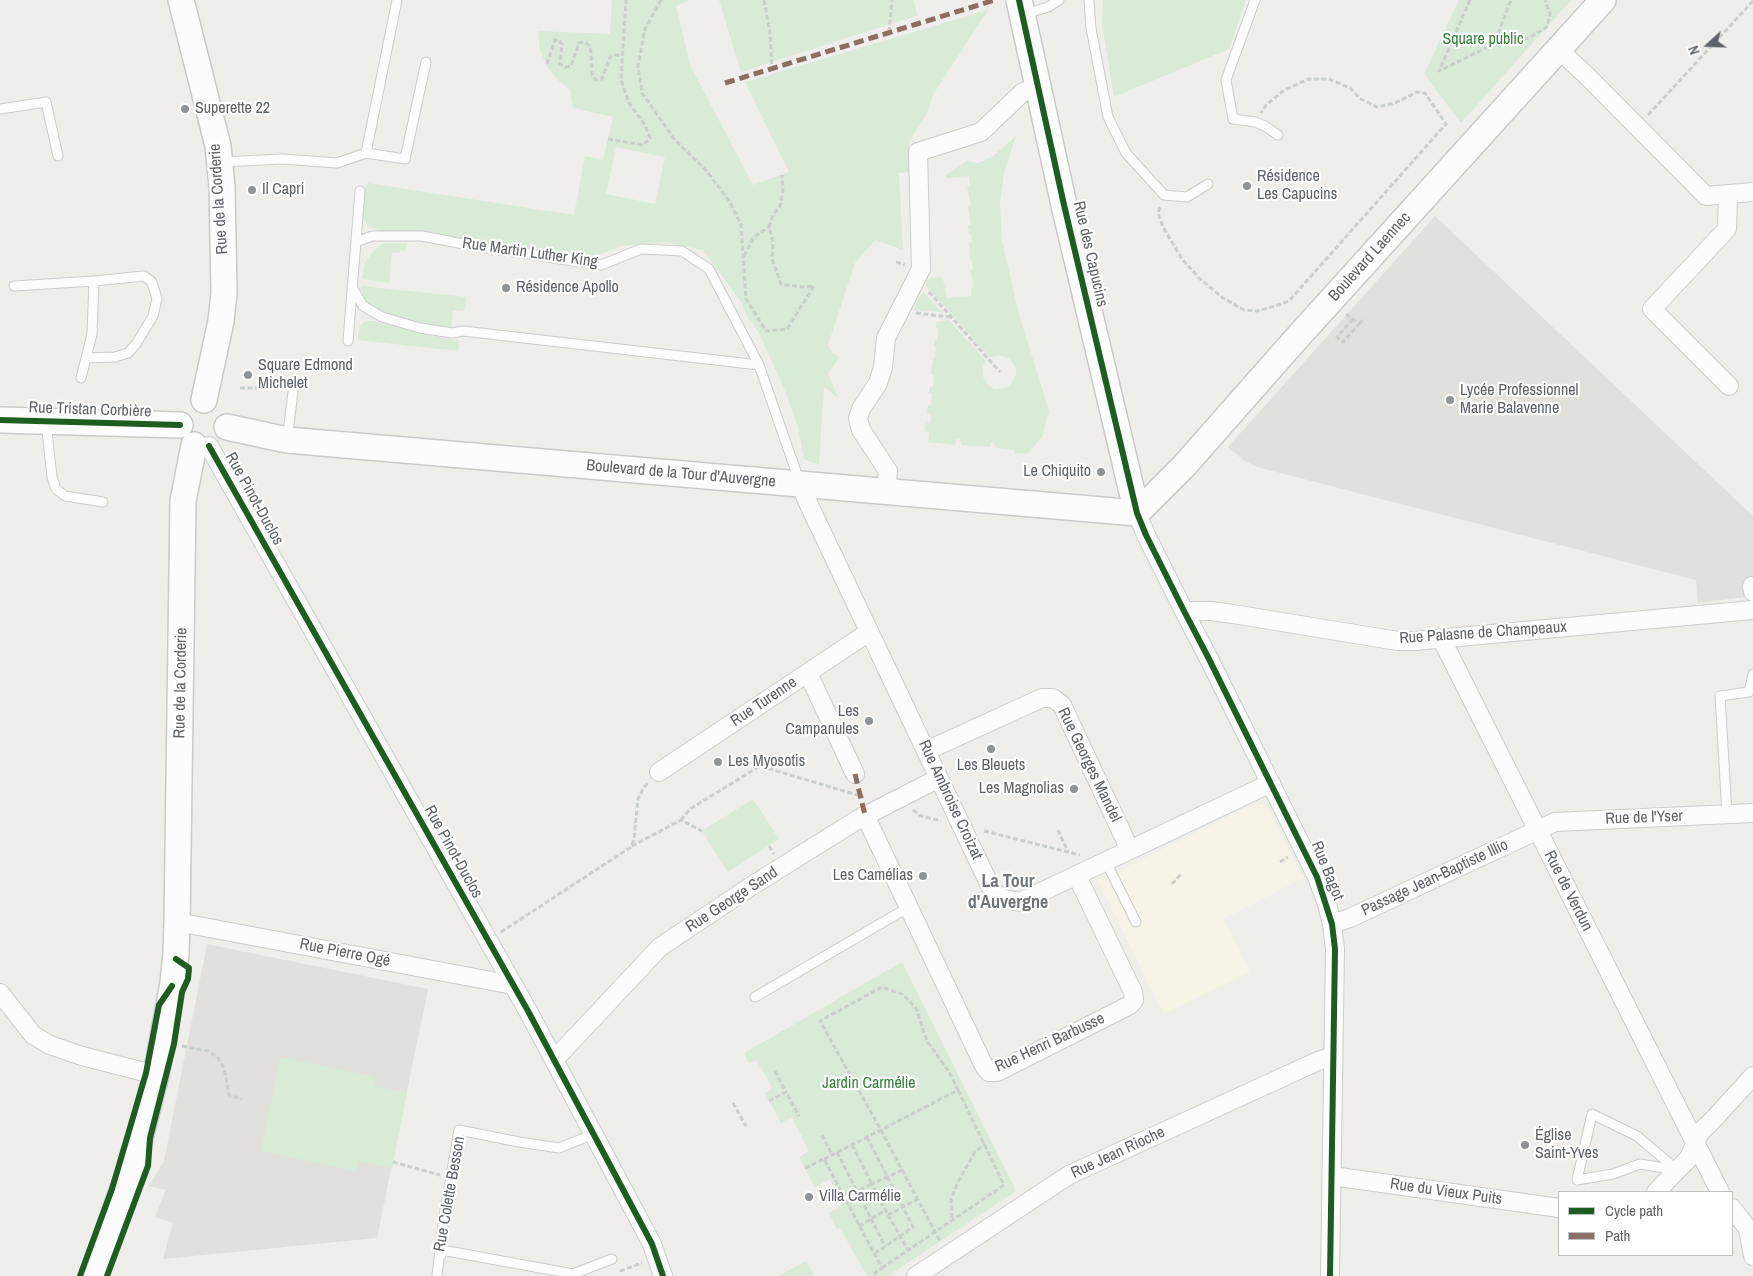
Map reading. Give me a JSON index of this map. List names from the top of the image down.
{
  "streets": {
    "street": [
      "Rue de la Corderie",
      "Rue des Capucins",
      "Boulevard Laennec",
      "Rue Tristan Corbière",
      "Boulevard de la Tour d'Auvergne",
      "Rue Pinot-Duclos",
      "Rue Palasne de Champeaux",
      "Rue Turenne",
      "Rue Georges Mandel",
      "Rue Ambroise Croizat",
      "Rue de l'Yser",
      "Rue Bagot",
      "Passage Jean-Baptiste Illio",
      "Rue de Verdun",
      "Rue George Sand",
      "Rue Pierre Ogé",
      "Rue Henri Barbusse",
      "Rue Jean Rioche",
      "Rue du Vieux Puits"
    ],
    "lane": ["Rue Martin Luther King", "Rue Colette Besson"]
  },
  "crossings": [
    ["Rue de la Corderie", "Rue Tristan Corbière"],
    ["Rue de la Corderie", "Boulevard de la Tour d'Auvergne"],
    ["Rue de la Corderie", "Rue Pinot-Duclos"],
    ["Rue de la Corderie", "Rue Pierre Ogé"],
    ["Rue Martin Luther King", "Boulevard de la Tour d'Auvergne"],
    ["Rue Martin Luther King", "Rue Ambroise Croizat"],
    ["Rue des Capucins", "Boulevard Laennec"],
    ["Rue des Capucins", "Boulevard de la Tour d'Auvergne"],
    ["Rue des Capucins", "Rue Bagot"],
    ["Boulevard Laennec", "Boulevard de la Tour d'Auvergne"],
    ["Boulevard Laennec", "Rue Bagot"],
    ["Rue Tristan Corbière", "Boulevard de la Tour d'Auvergne"],
    ["Rue Tristan Corbière", "Rue Pinot-Duclos"],
    ["Boulevard de la Tour d'Auvergne", "Rue Pinot-Duclos"],
    ["Boulevard de la Tour d'Auvergne", "Rue Ambroise Croizat"],
    ["Boulevard de la Tour d'Auvergne", "Rue Bagot"],
    ["Rue Pinot-Duclos", "Rue George Sand"],
    ["Rue Pinot-Duclos", "Rue Pierre Ogé"],
    ["Rue Pinot-Duclos", "Rue Colette Besson"],
    ["Rue Palasne de Champeaux", "Rue Bagot"],
    ["Rue Palasne de Champeaux", "Rue de Verdun"],
    ["Rue Turenne", "Rue Ambroise Croizat"],
    ["Rue Georges Mandel", "Rue Ambroise Croizat"],
    ["Rue Ambroise Croizat", "Rue Bagot"],
    ["Rue Ambroise Croizat", "Rue George Sand"],
    ["Rue Ambroise Croizat", "Rue Henri Barbusse"],
    ["Rue de l'Yser", "Passage Jean-Baptiste Illio"],
    ["Rue de l'Yser", "Rue de Verdun"],
    ["Rue Bagot", "Passage Jean-Baptiste Illio"],
    ["Rue Bagot", "Rue Jean Rioche"],
    ["Rue Bagot", "Rue du Vieux Puits"],
    ["Passage Jean-Baptiste Illio", "Rue de Verdun"],
    ["Rue George Sand", "Rue Henri Barbusse"]
  ],
  "districts": ["La Tour d'Auvergne"],
  "parks": ["Square public", "Jardin Carmélie"],
  "places": [
    "Superette 22",
    "Résidence Les Capucins",
    "Il Capri",
    "Résidence Apollo",
    "Square Edmond Michelet",
    "Lycée Professionnel Marie Balavenne",
    "Le Chiquito",
    "Les Campanules",
    "Les Bleuets",
    "Les Myosotis",
    "Les Magnolias",
    "Les Camélias",
    "Église Saint-Yves",
    "Villa Carmélie"
  ],
  "legend": ["Cycle path", "Path"],
  "north": "left"
}
